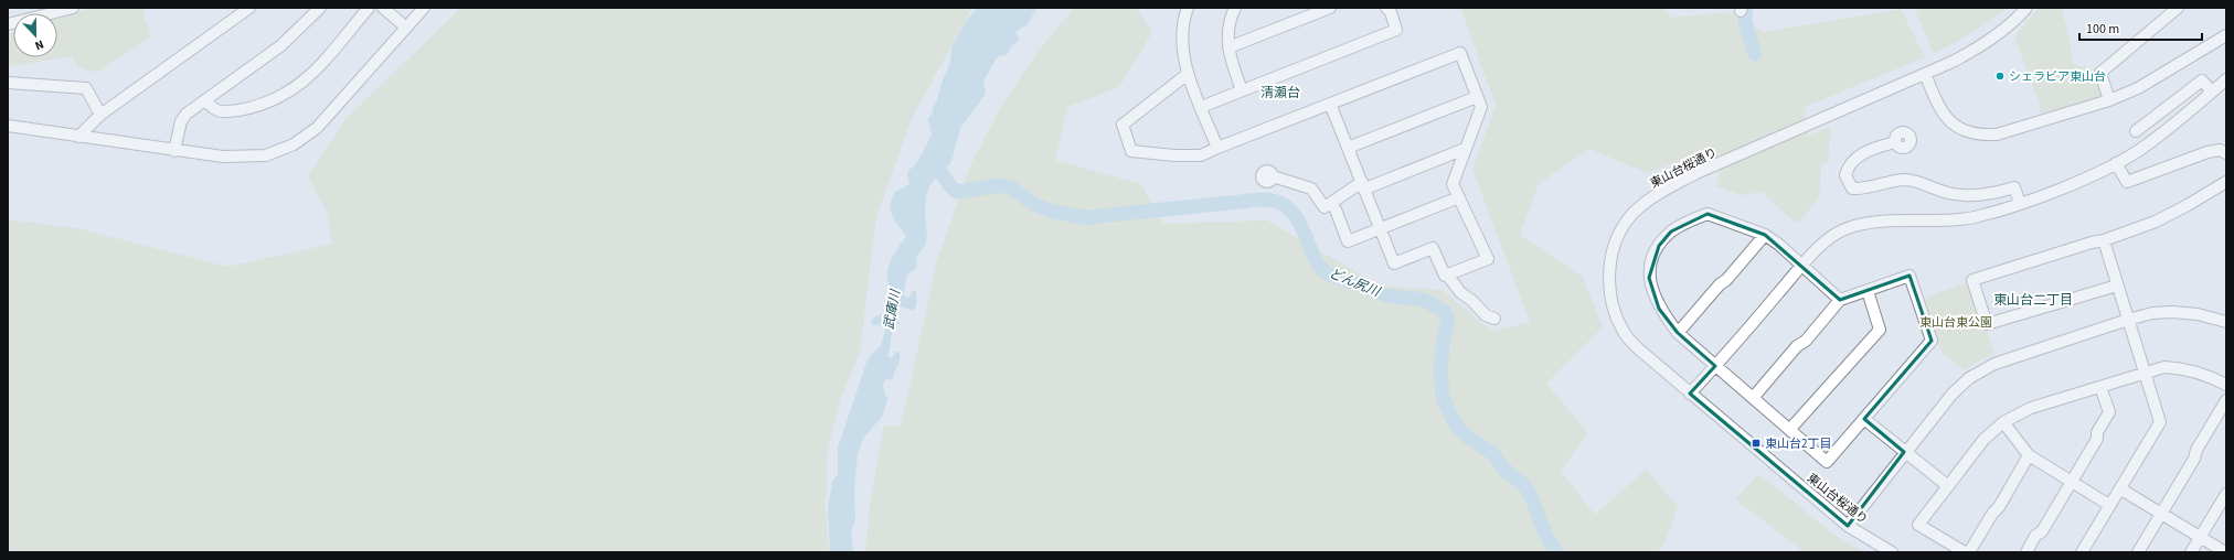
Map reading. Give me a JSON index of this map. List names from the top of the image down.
{
  "streets": {
    "street": ["東山台桜通り"]
  },
  "districts": ["清瀬台", "東山台二丁目"],
  "water": ["どん尻川", "武庫川"],
  "parks": ["東山台東公園"],
  "places": {
    "other": ["シェラビア東山台"],
    "transit": ["東山台2丁目"]
  },
  "scale_bar": "100 m",
  "north": "bottom"
}
